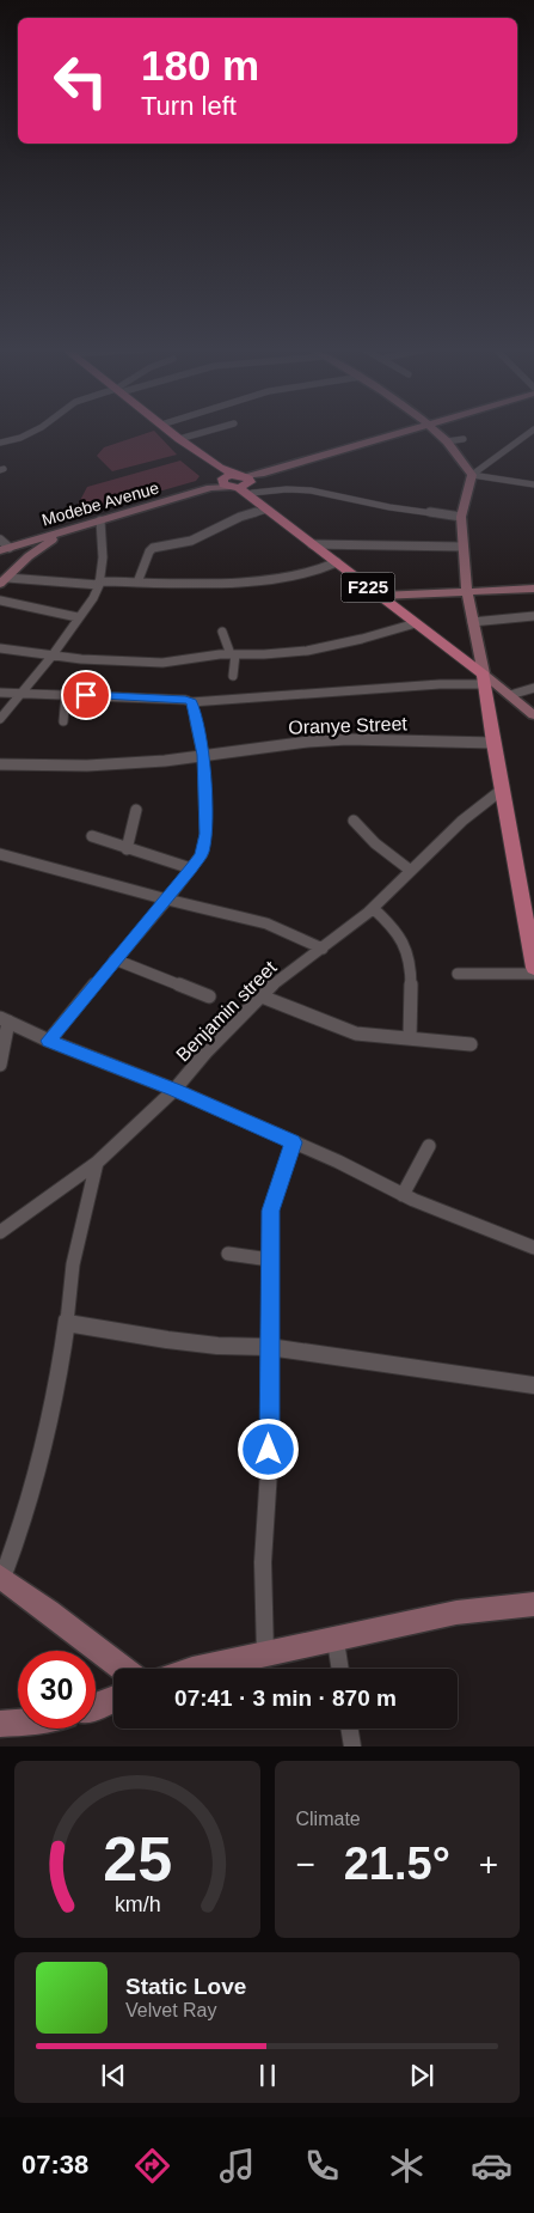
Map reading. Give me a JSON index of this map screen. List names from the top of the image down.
{
  "streets": {
    "main road": ["F225"],
    "street": ["Modebe Avenue", "Oranye Street", "Benjamin street"]
  },
  "crossings": [
    ["Modebe Avenue", "F225"]
  ],
  "page": {
    "turn": ["180 m", "Turn left"],
    "limit": "30",
    "trip": "07:41 · 3 min · 870 m",
    "tile": "Climate",
    "heat": ["−", "21.5°", "+"],
    "song": ["Static Love", "Velvet Ray"],
    "tabs": "07:38",
    "gauge": ["25", "km/h"]
  }
}
